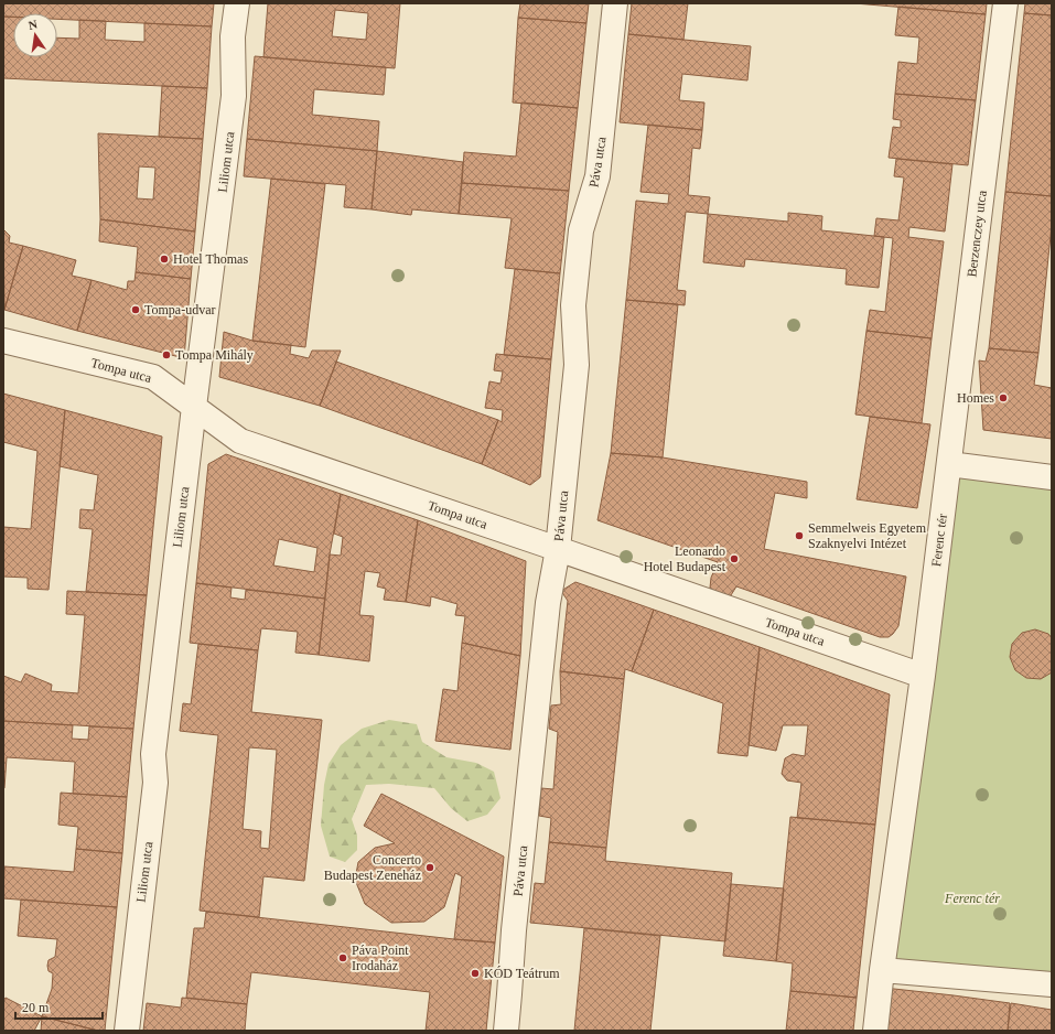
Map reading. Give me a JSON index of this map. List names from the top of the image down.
{
  "streets": {
    "street": [
      "Liliom utca",
      "Páva utca",
      "Berzenczey utca",
      "Tompa utca",
      "Ferenc tér"
    ]
  },
  "crossings": [
    ["Liliom utca", "Tompa utca"],
    ["Páva utca", "Tompa utca"],
    ["Berzenczey utca", "Ferenc tér"],
    ["Tompa utca", "Ferenc tér"]
  ],
  "parks": ["Ferenc tér"],
  "places": [
    "Hotel Thomas",
    "Tompa-udvar",
    "Tompa Mihály",
    "Homes",
    "Semmelweis Egyetem Szaknyelvi Intézet",
    "Leonardo Hotel Budapest",
    "Concerto Budapest Zeneház",
    "Páva Point Irodaház",
    "KÓD Teátrum"
  ],
  "scale_bar": "20 m",
  "north": "top"
}
